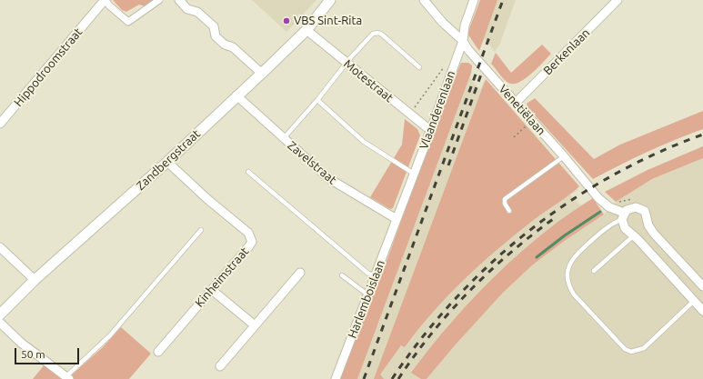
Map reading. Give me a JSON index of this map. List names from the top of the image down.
{
  "streets": {
    "street": [
      "Berkenlaan",
      "Hippodroomstraat",
      "Motestraat",
      "Vlaanderenlaan",
      "Venetiëlaan",
      "Zandbergstraat",
      "Zavelstraat",
      "Kinheimstraat",
      "Harlemboislaan"
    ]
  },
  "crossings": [
    ["Berkenlaan", "Venetiëlaan"],
    ["Motestraat", "Vlaanderenlaan"],
    ["Motestraat", "Zandbergstraat"],
    ["Vlaanderenlaan", "Venetiëlaan"],
    ["Vlaanderenlaan", "Zavelstraat"],
    ["Vlaanderenlaan", "Harlemboislaan"],
    ["Zandbergstraat", "Zavelstraat"],
    ["Zandbergstraat", "Kinheimstraat"],
    ["Zavelstraat", "Harlemboislaan"]
  ],
  "places": ["VBS Sint-Rita"],
  "scale_bar": "50 m"
}
